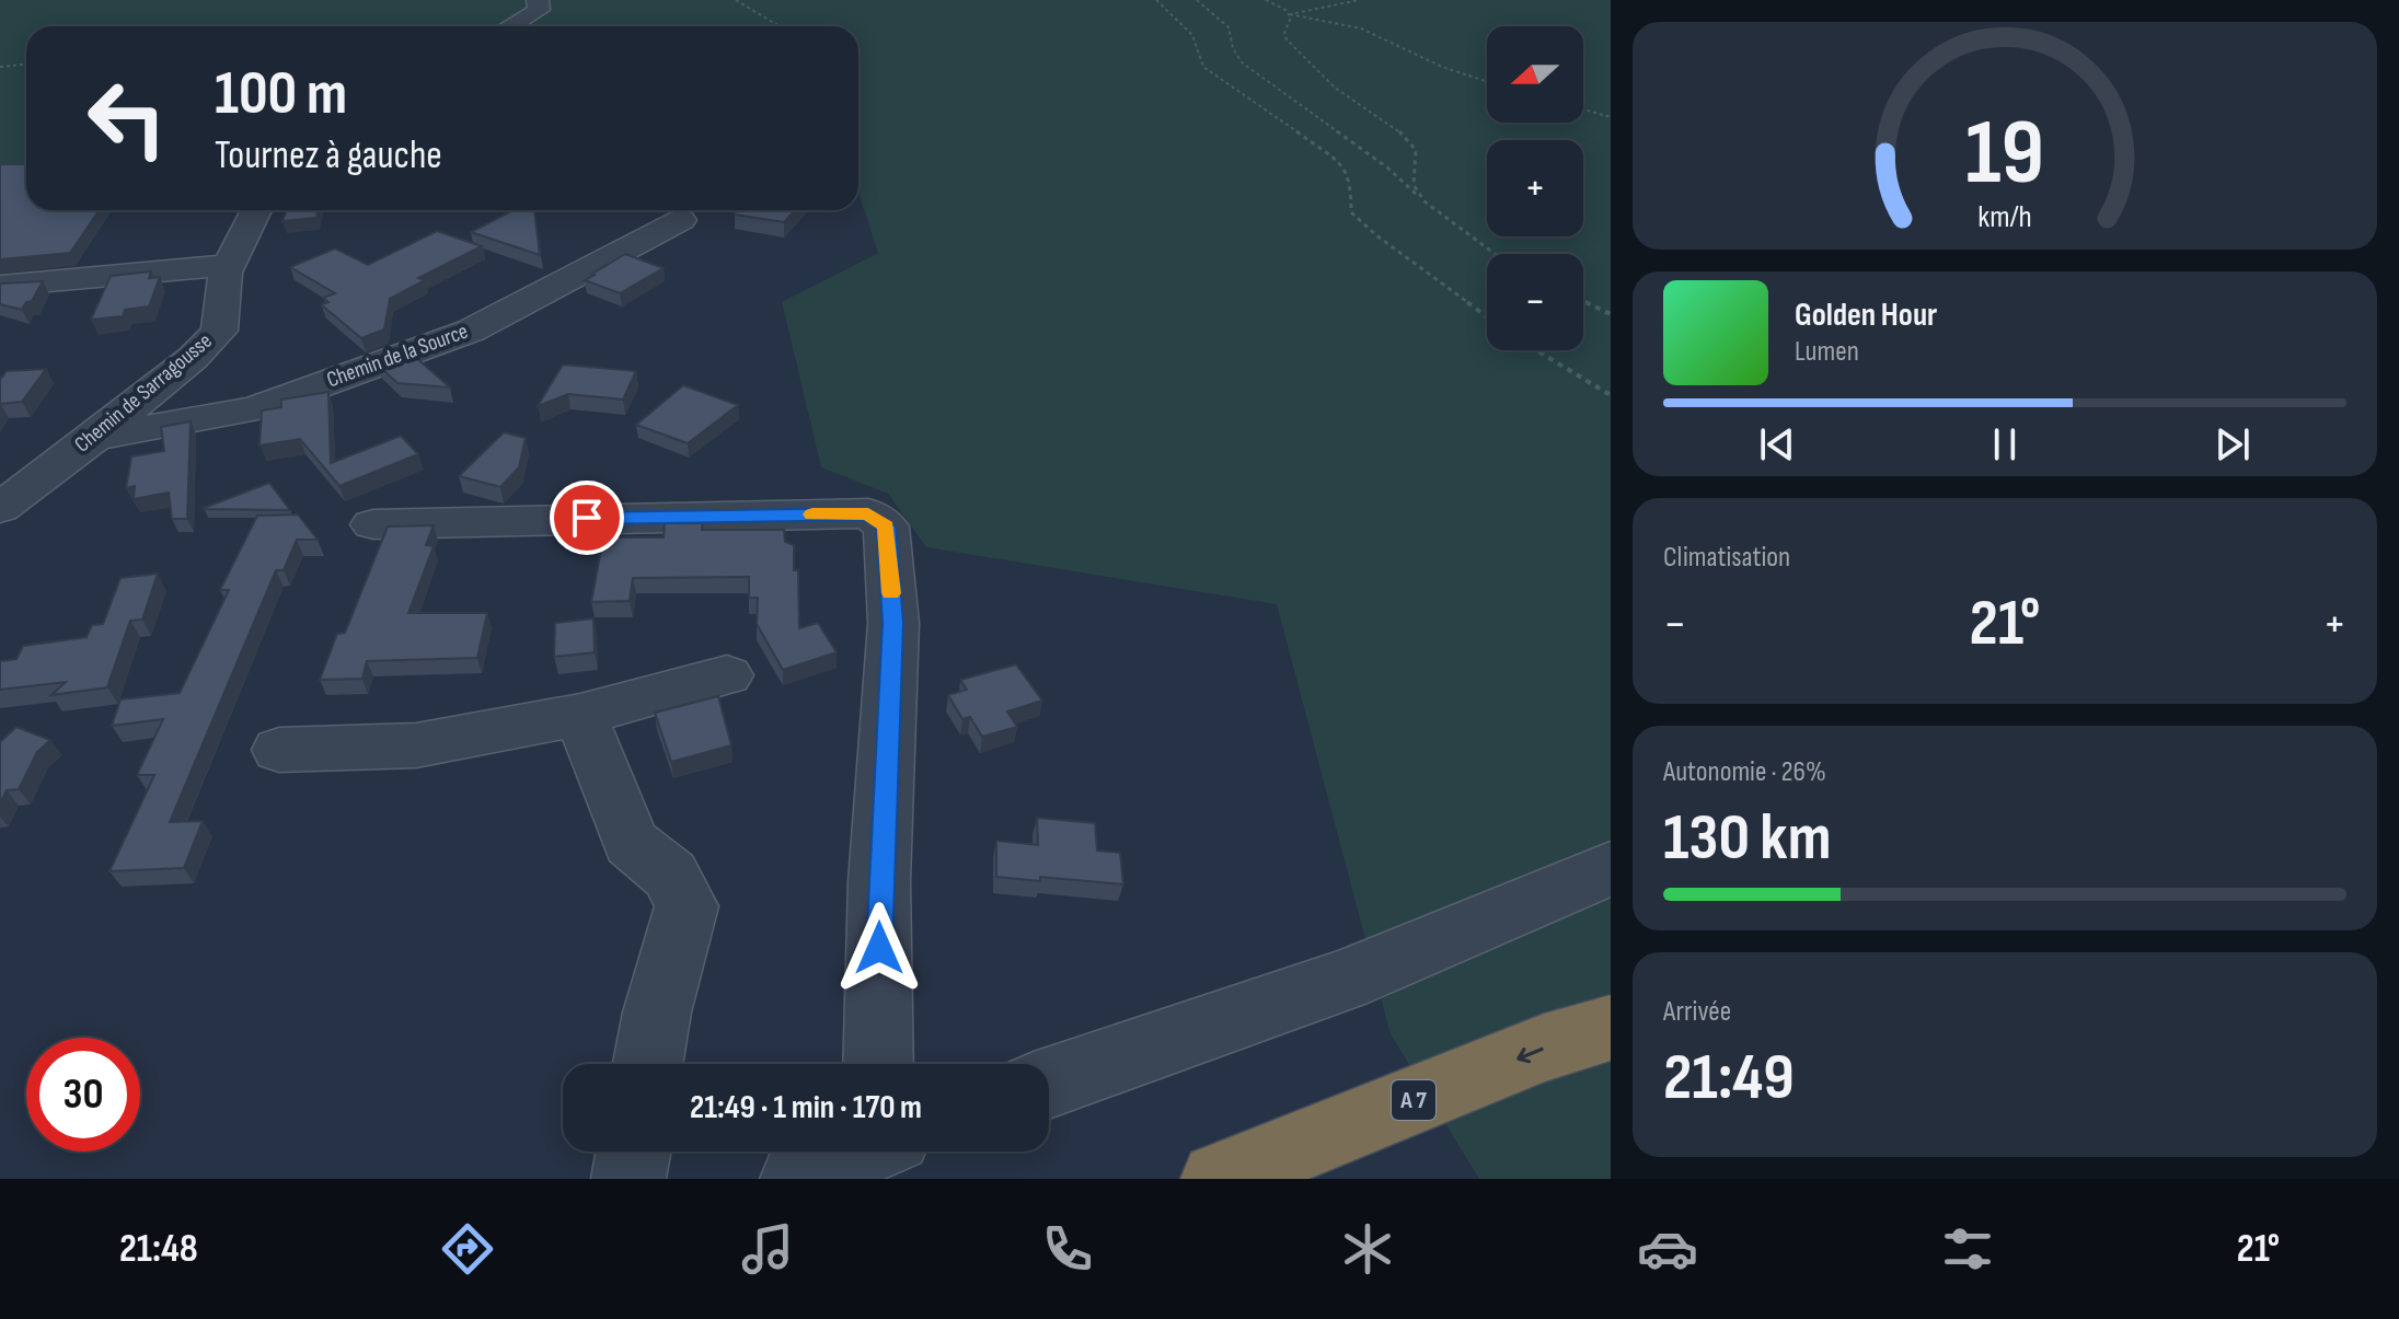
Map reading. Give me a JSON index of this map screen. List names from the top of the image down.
{
  "streets": {
    "highway": ["A 7"],
    "street": ["Chemin de la Source", "Chemin de Sarragousse"]
  },
  "crossings": [
    ["Chemin de la Source", "Chemin de Sarragousse"]
  ],
  "north": "left",
  "page": {
    "map_buttons": ["+", "−"],
    "turn": ["100 m", "Tournez à gauche"],
    "song": ["Golden Hour", "Lumen"],
    "tile": [
      "Climatisation",
      ["Autonomie · 26%", "130 km"],
      ["Arrivée", "21:49"]
    ],
    "heat": ["−", "21°", "+"],
    "limit": "30",
    "trip": "21:49 · 1 min · 170 m",
    "tabs": ["21:48", "21°"],
    "gauge": ["19", "km/h"]
  }
}
